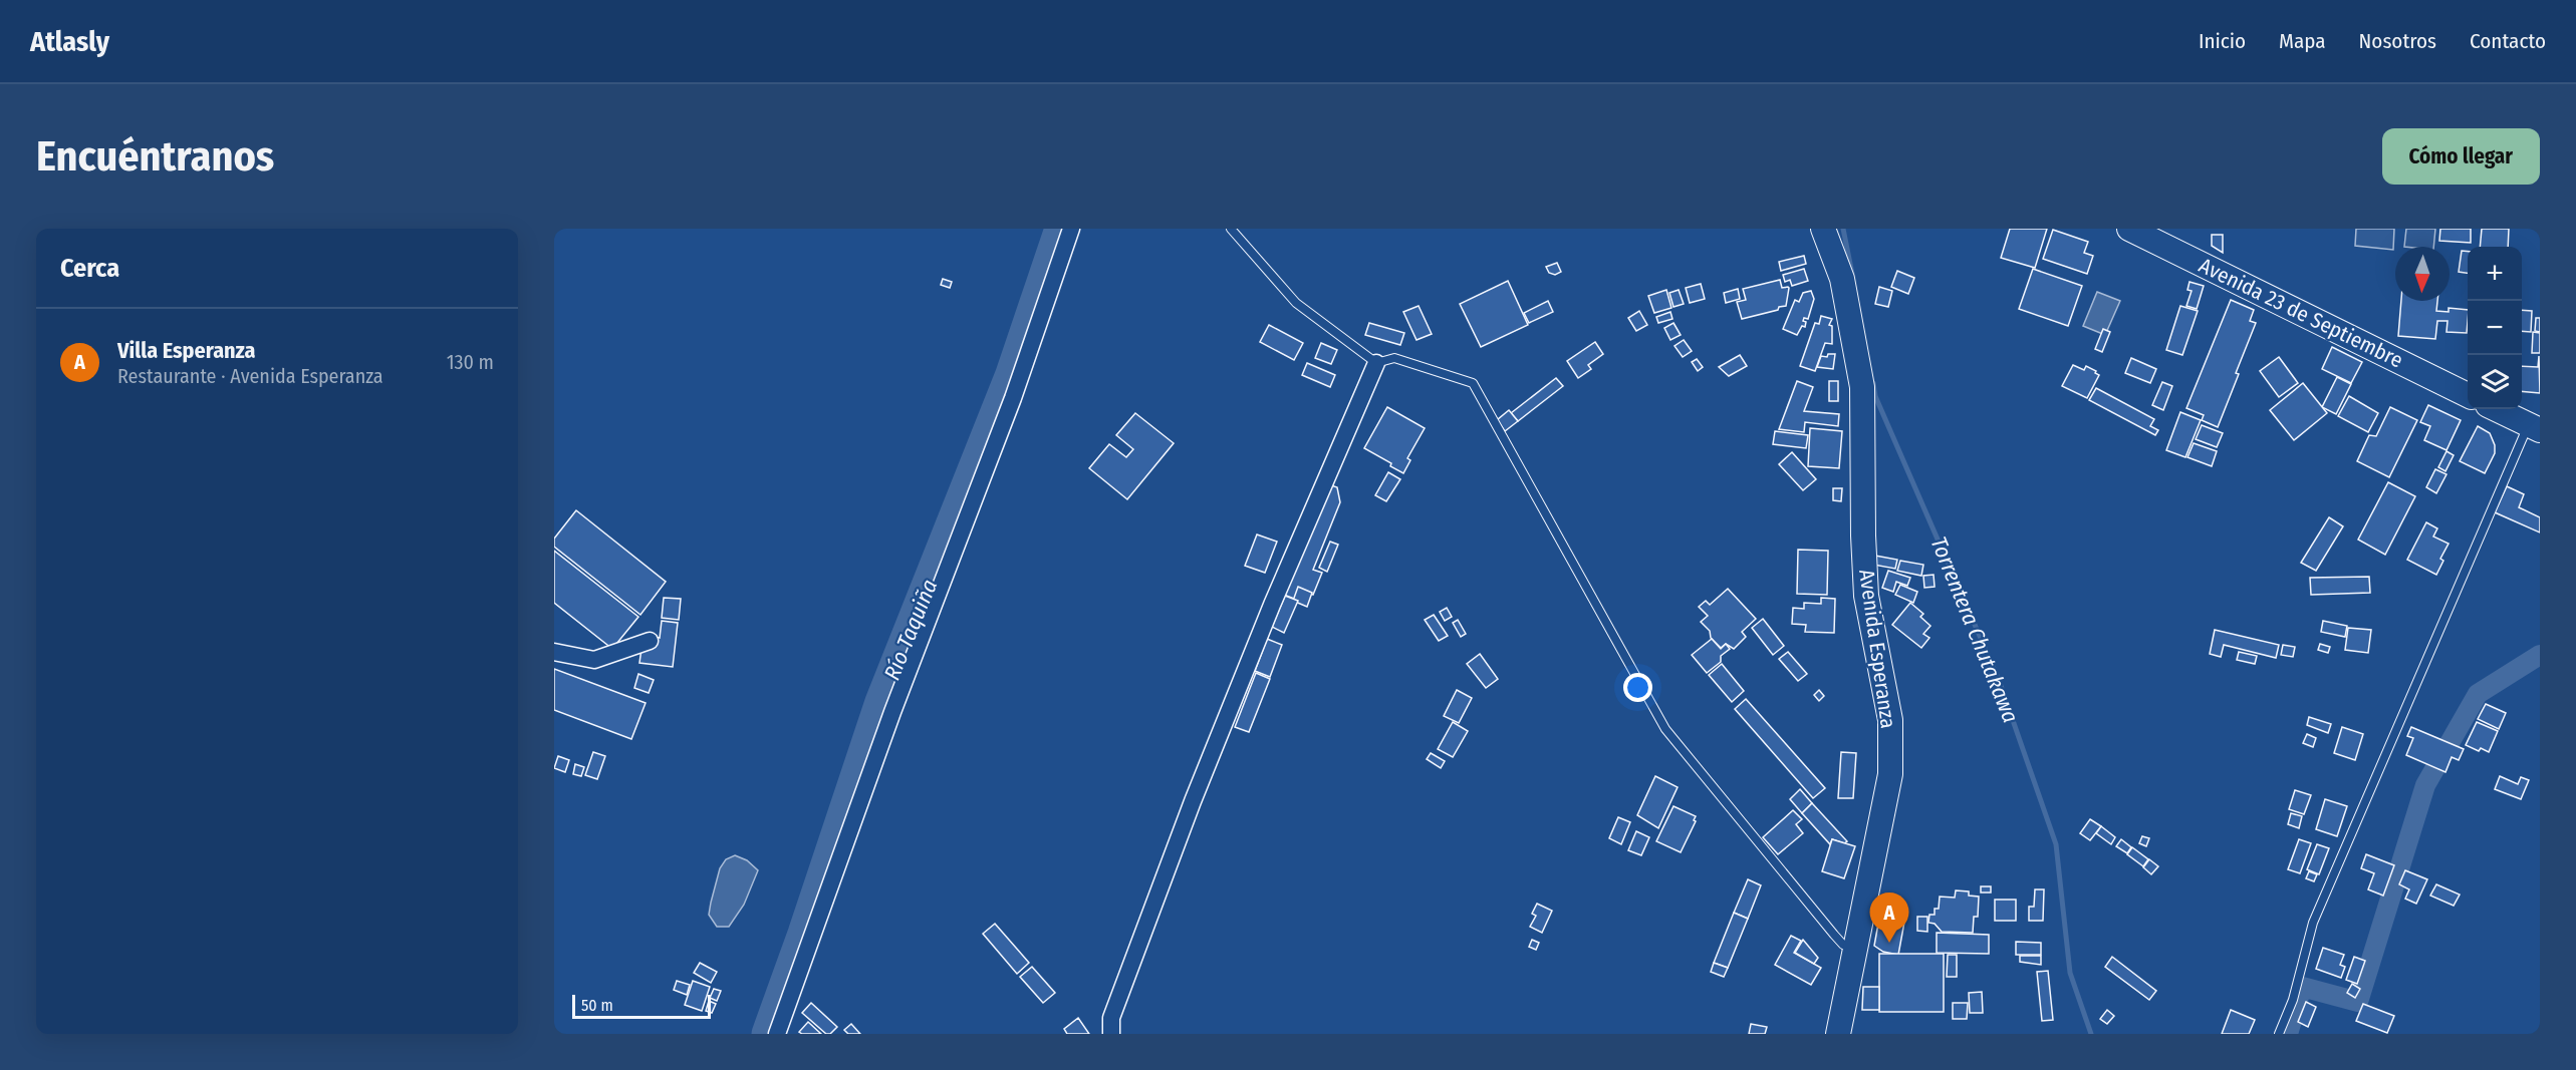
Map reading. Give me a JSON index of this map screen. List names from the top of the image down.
{
  "streets": {
    "main road": ["Avenida 23 de Septiembre", "Avenida Esperanza"]
  },
  "water": ["Río Taquiña", "Torrentera Chutakawa"],
  "scale_bar": "50 m",
  "north": "bottom",
  "page": {
    "header": "Atlasly",
    "nav": [
      "Inicio",
      "Mapa",
      "Nosotros",
      "Contacto"
    ],
    "buttons": "Cómo llegar",
    "title": "Encuéntranos",
    "heading": "Cerca",
    "map_buttons": ["+", "−"],
    "list": [
      {
        "mark": "A",
        "name": "Villa Esperanza",
        "note": "Restaurante · Avenida Esperanza",
        "value": "130 m"
      }
    ],
    "pins": "A",
    "scale": "50 m"
  }
}
